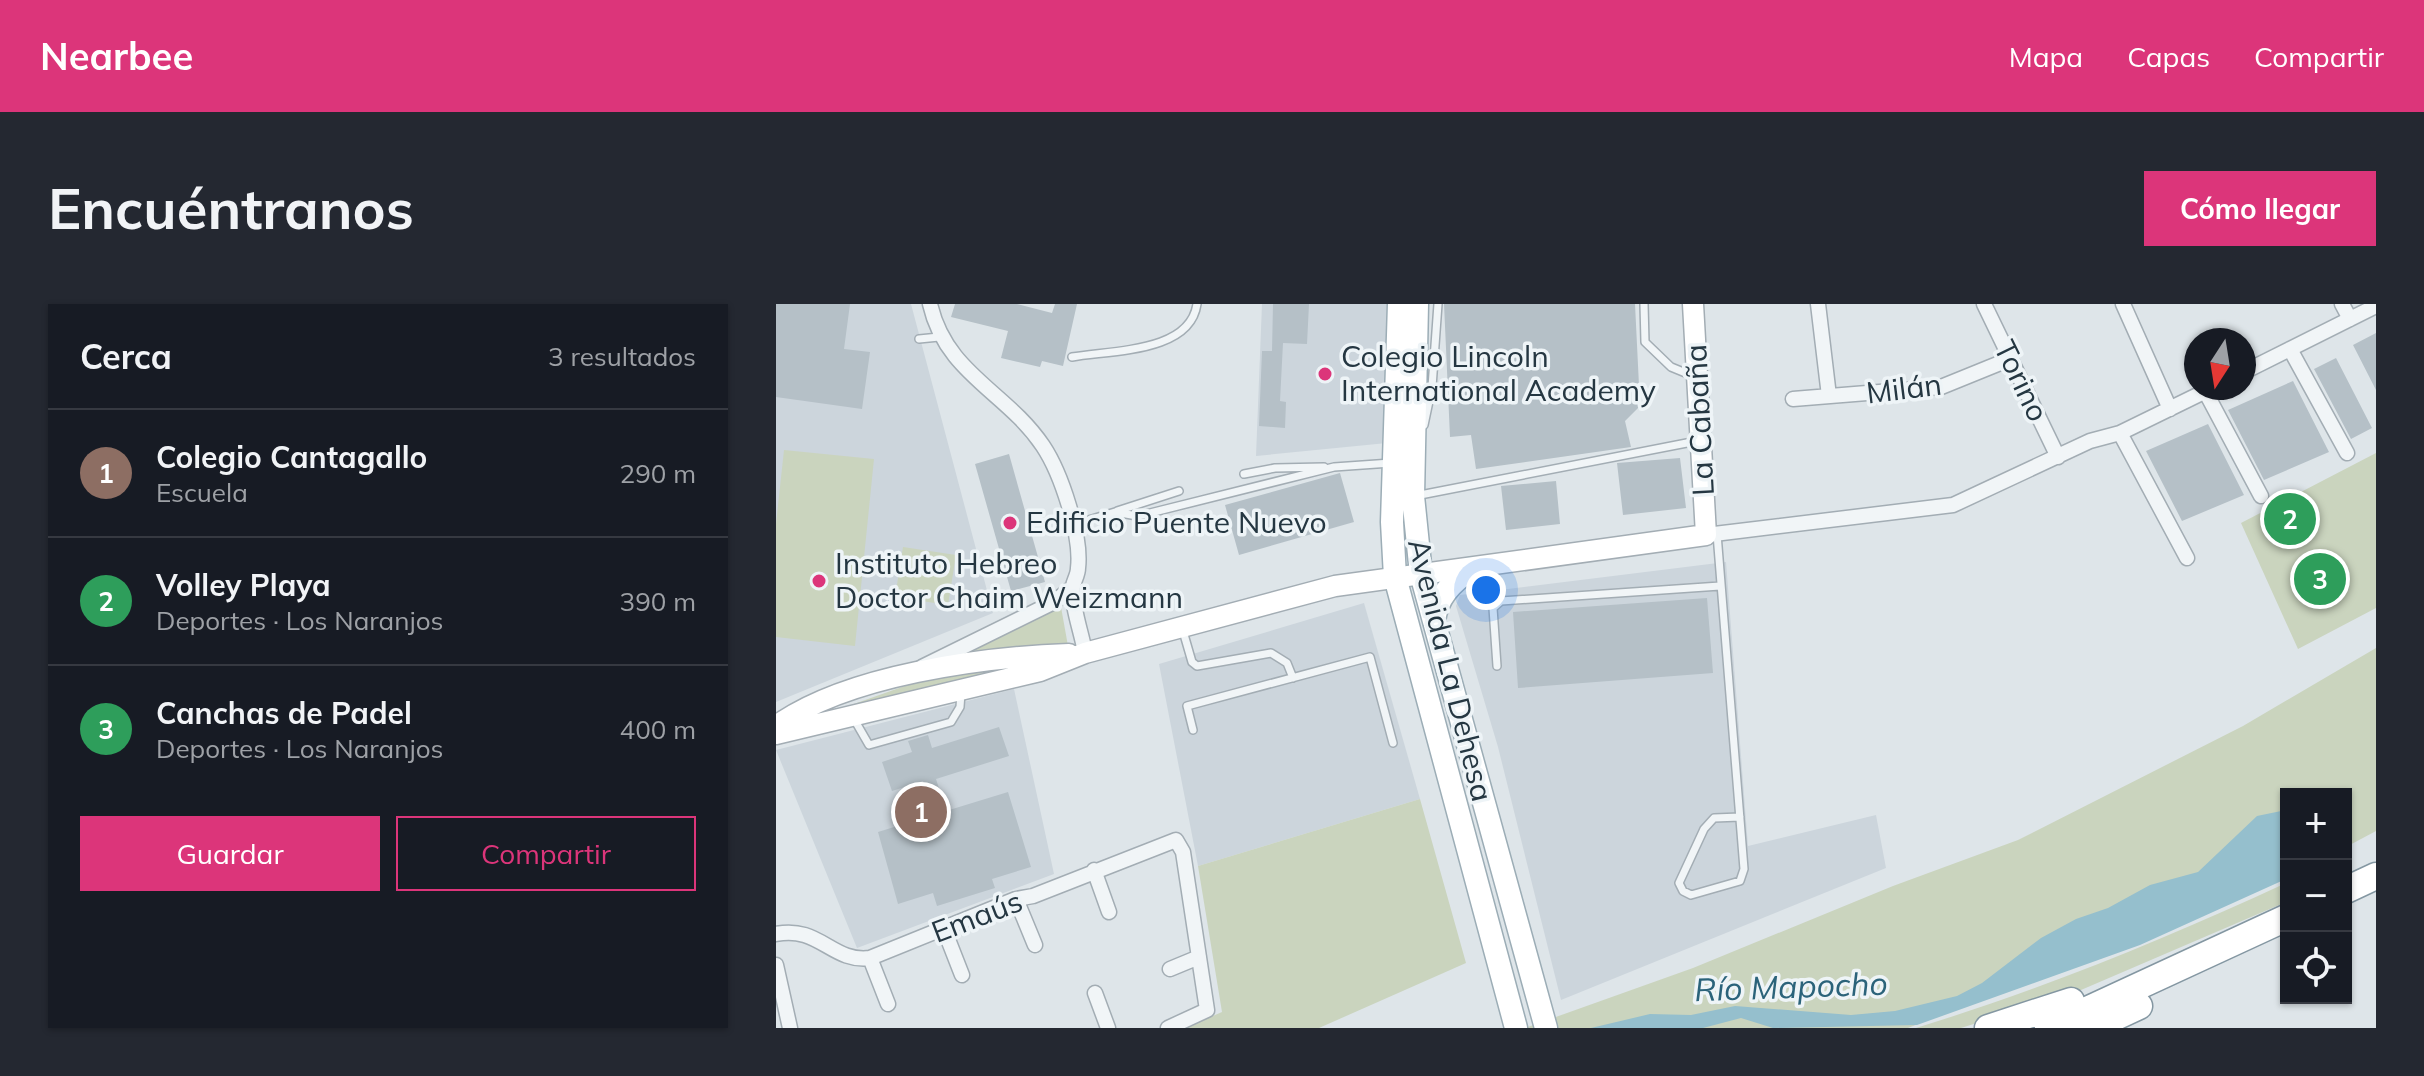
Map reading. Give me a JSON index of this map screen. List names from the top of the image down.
{
  "streets": {
    "main road": ["Avenida La Dehesa"],
    "street": [
      "Torino",
      "Milán",
      "La Cabaña",
      "Emaús"
    ]
  },
  "crossings": [
    ["Torino", "Milán"]
  ],
  "water": ["Río Mapocho"],
  "places": ["Colegio Lincoln International Academy", "Edificio Puente Nuevo", "Instituto Hebreo Doctor Chaim Weizmann"],
  "north": "bottom",
  "page": {
    "header": "Nearbee",
    "nav": ["Mapa", "Capas", "Compartir"],
    "buttons": [
      "Cómo llegar",
      ["Guardar", "Compartir"]
    ],
    "title": "Encuéntranos",
    "heading": ["Cerca", "3 resultados"],
    "list": [
      {
        "mark": "1",
        "name": "Colegio Cantagallo",
        "note": "Escuela",
        "value": "290 m"
      },
      {
        "mark": "2",
        "name": "Volley Playa",
        "note": "Deportes · Los Naranjos",
        "value": "390 m"
      },
      {
        "mark": "3",
        "name": "Canchas de Padel",
        "note": "Deportes · Los Naranjos",
        "value": "400 m"
      }
    ],
    "pins": ["2", "3", "1"],
    "map_buttons": ["+", "−"]
  }
}
